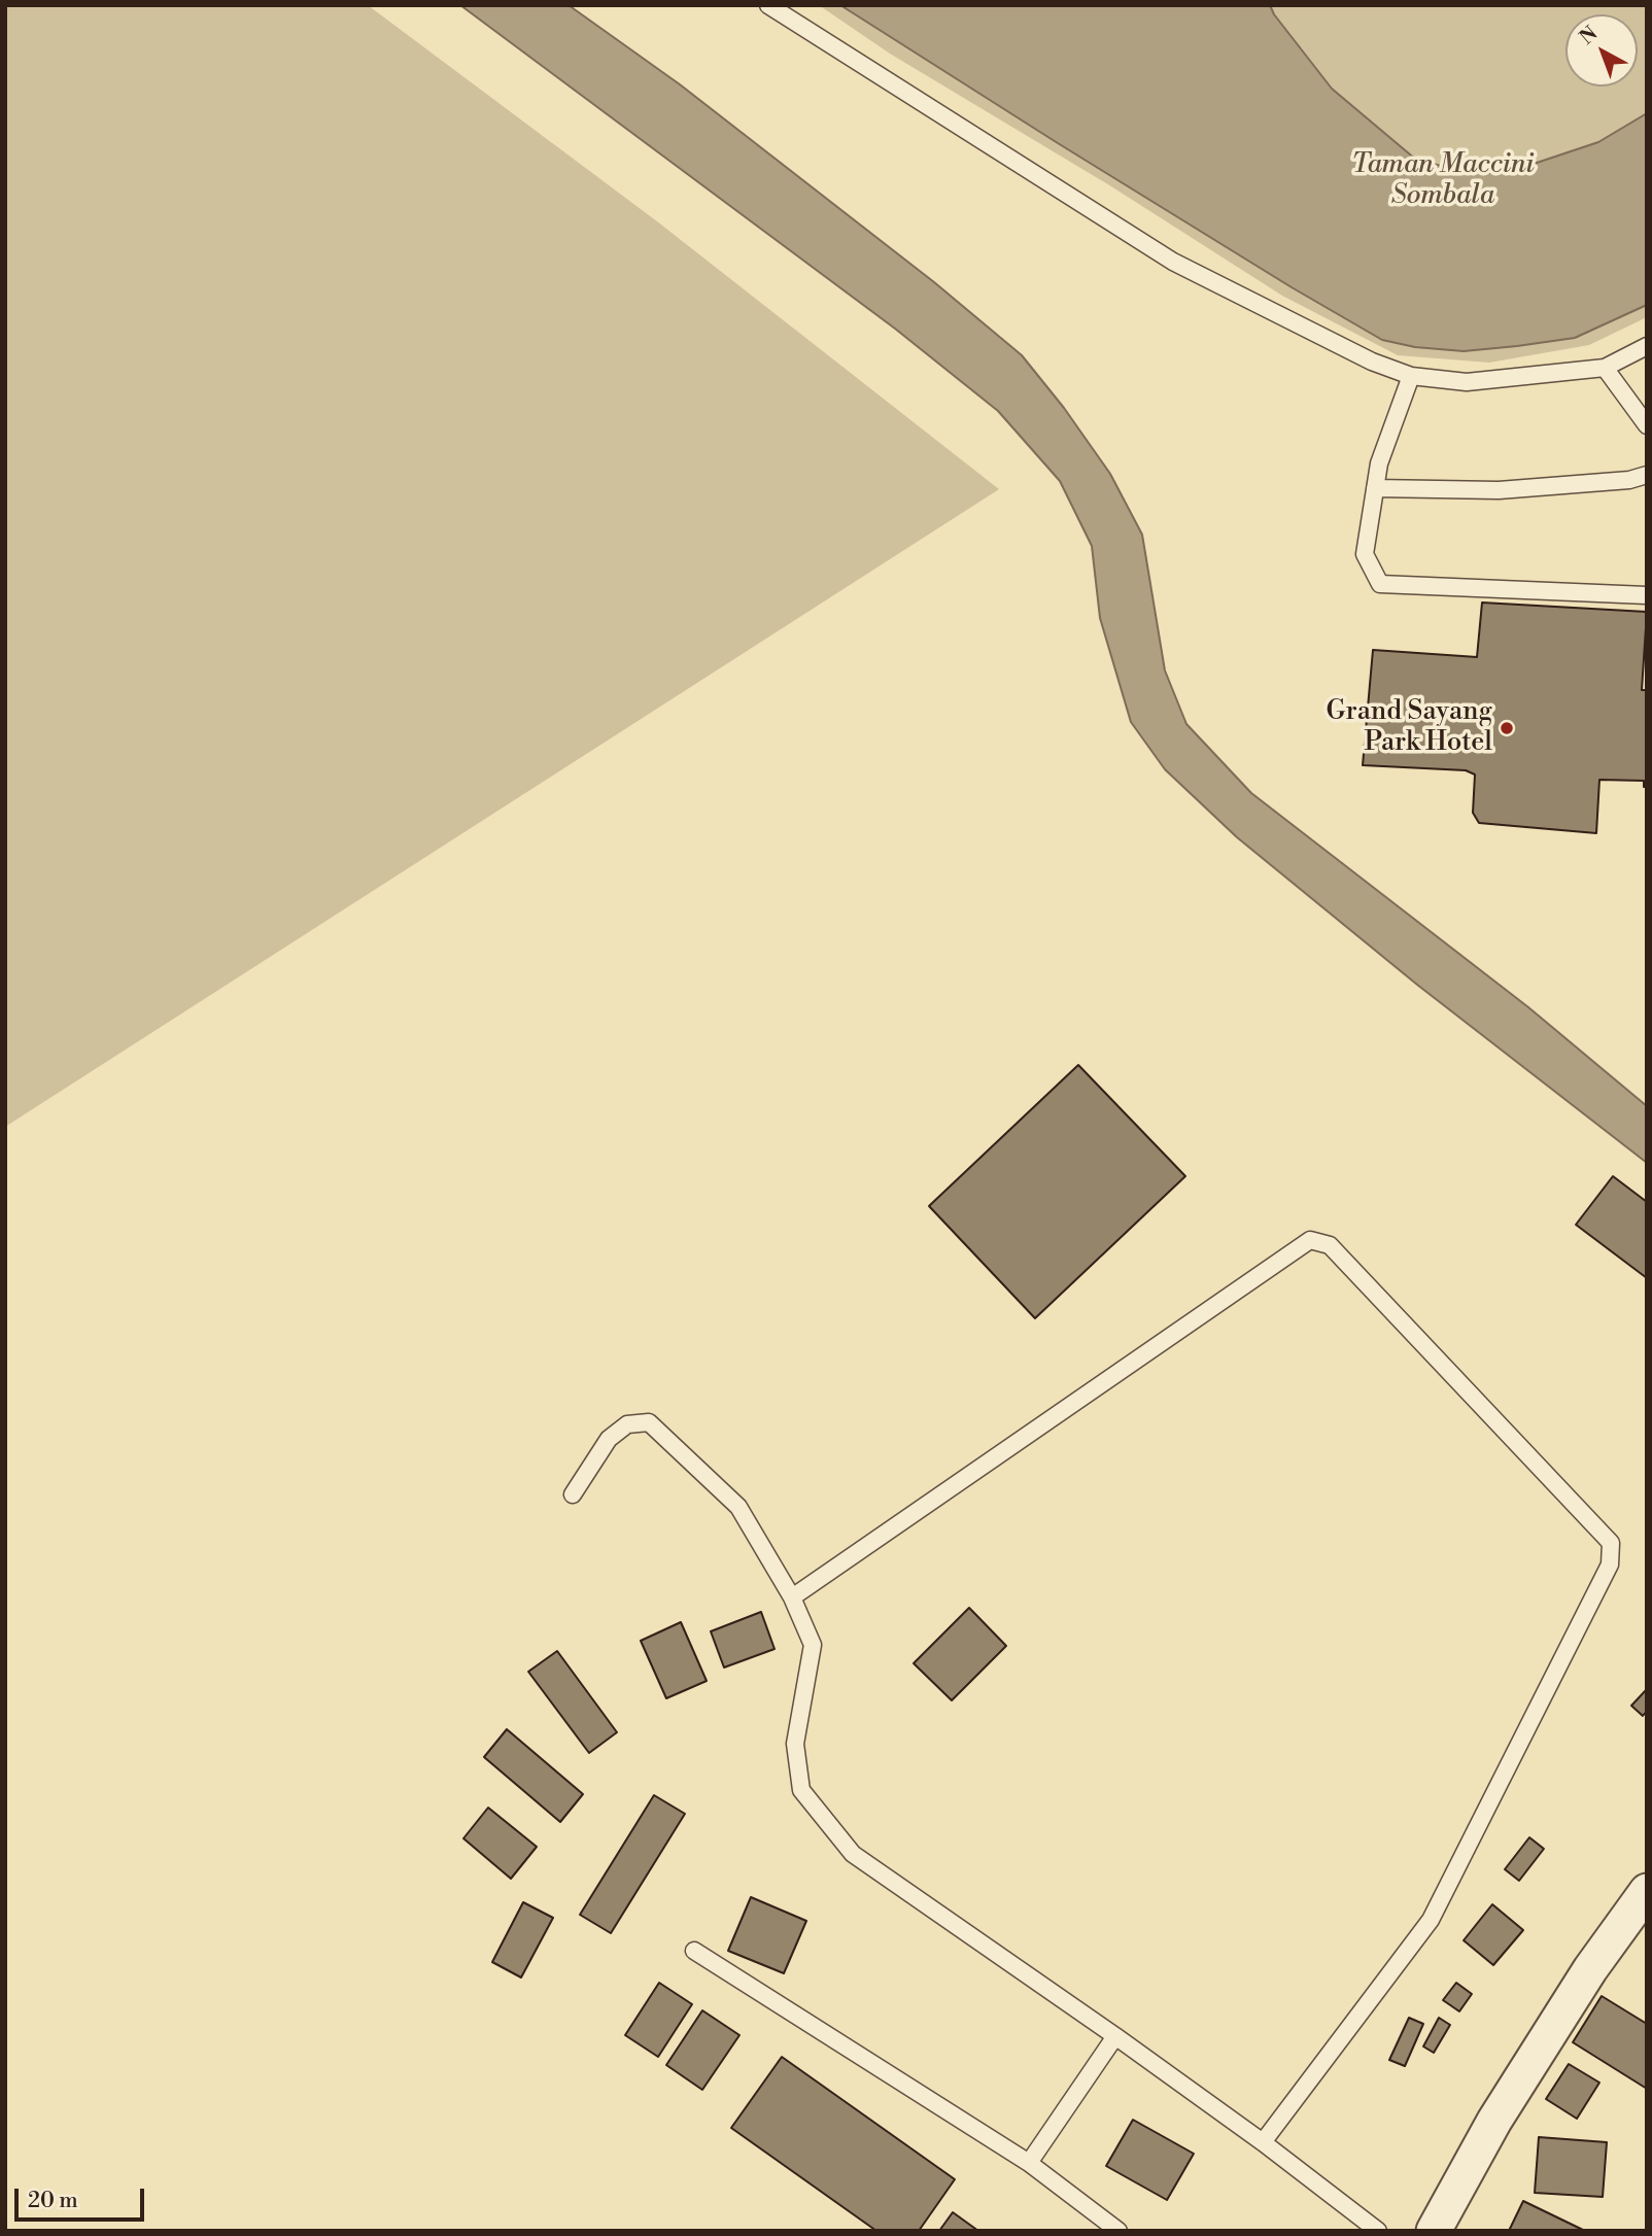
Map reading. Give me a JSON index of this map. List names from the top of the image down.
{
  "parks": ["Taman Maccini Sombala"],
  "places": ["Grand Sayang Park Hotel"],
  "scale_bar": "20 m",
  "north": "top left"
}
